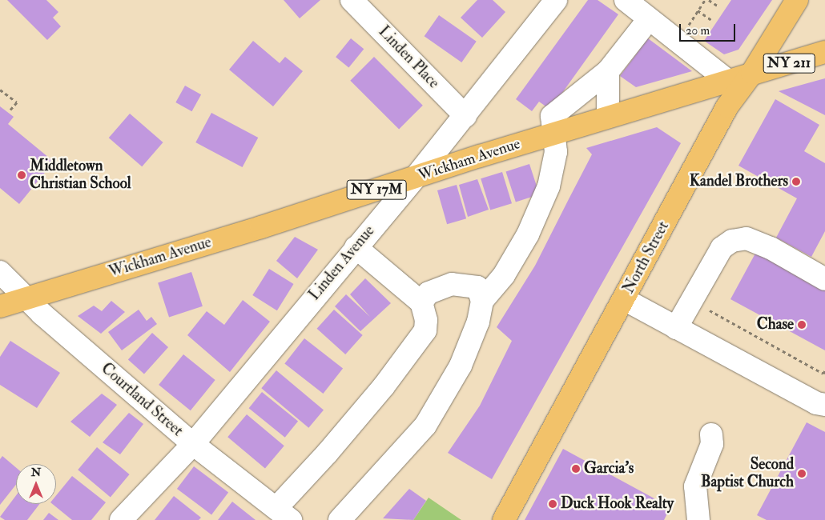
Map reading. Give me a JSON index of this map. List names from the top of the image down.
{
  "streets": {
    "main road": [
      "NY 211",
      "Wickham Avenue",
      "NY 17M",
      "North Street"
    ],
    "street": ["Linden Place", "Linden Avenue", "Courtland Street"]
  },
  "crossings": [
    ["Linden Place", "Linden Avenue"],
    ["Wickham Avenue", "North Street"],
    ["Wickham Avenue", "Linden Avenue"],
    ["Wickham Avenue", "Courtland Street"],
    ["Linden Avenue", "Courtland Street"]
  ],
  "places": [
    "Middletown Christian School",
    "Kandel Brothers",
    "Chase",
    "Garcia's",
    "Second Baptist Church",
    "Duck Hook Realty"
  ],
  "scale_bar": "20 m",
  "north": "top"
}
